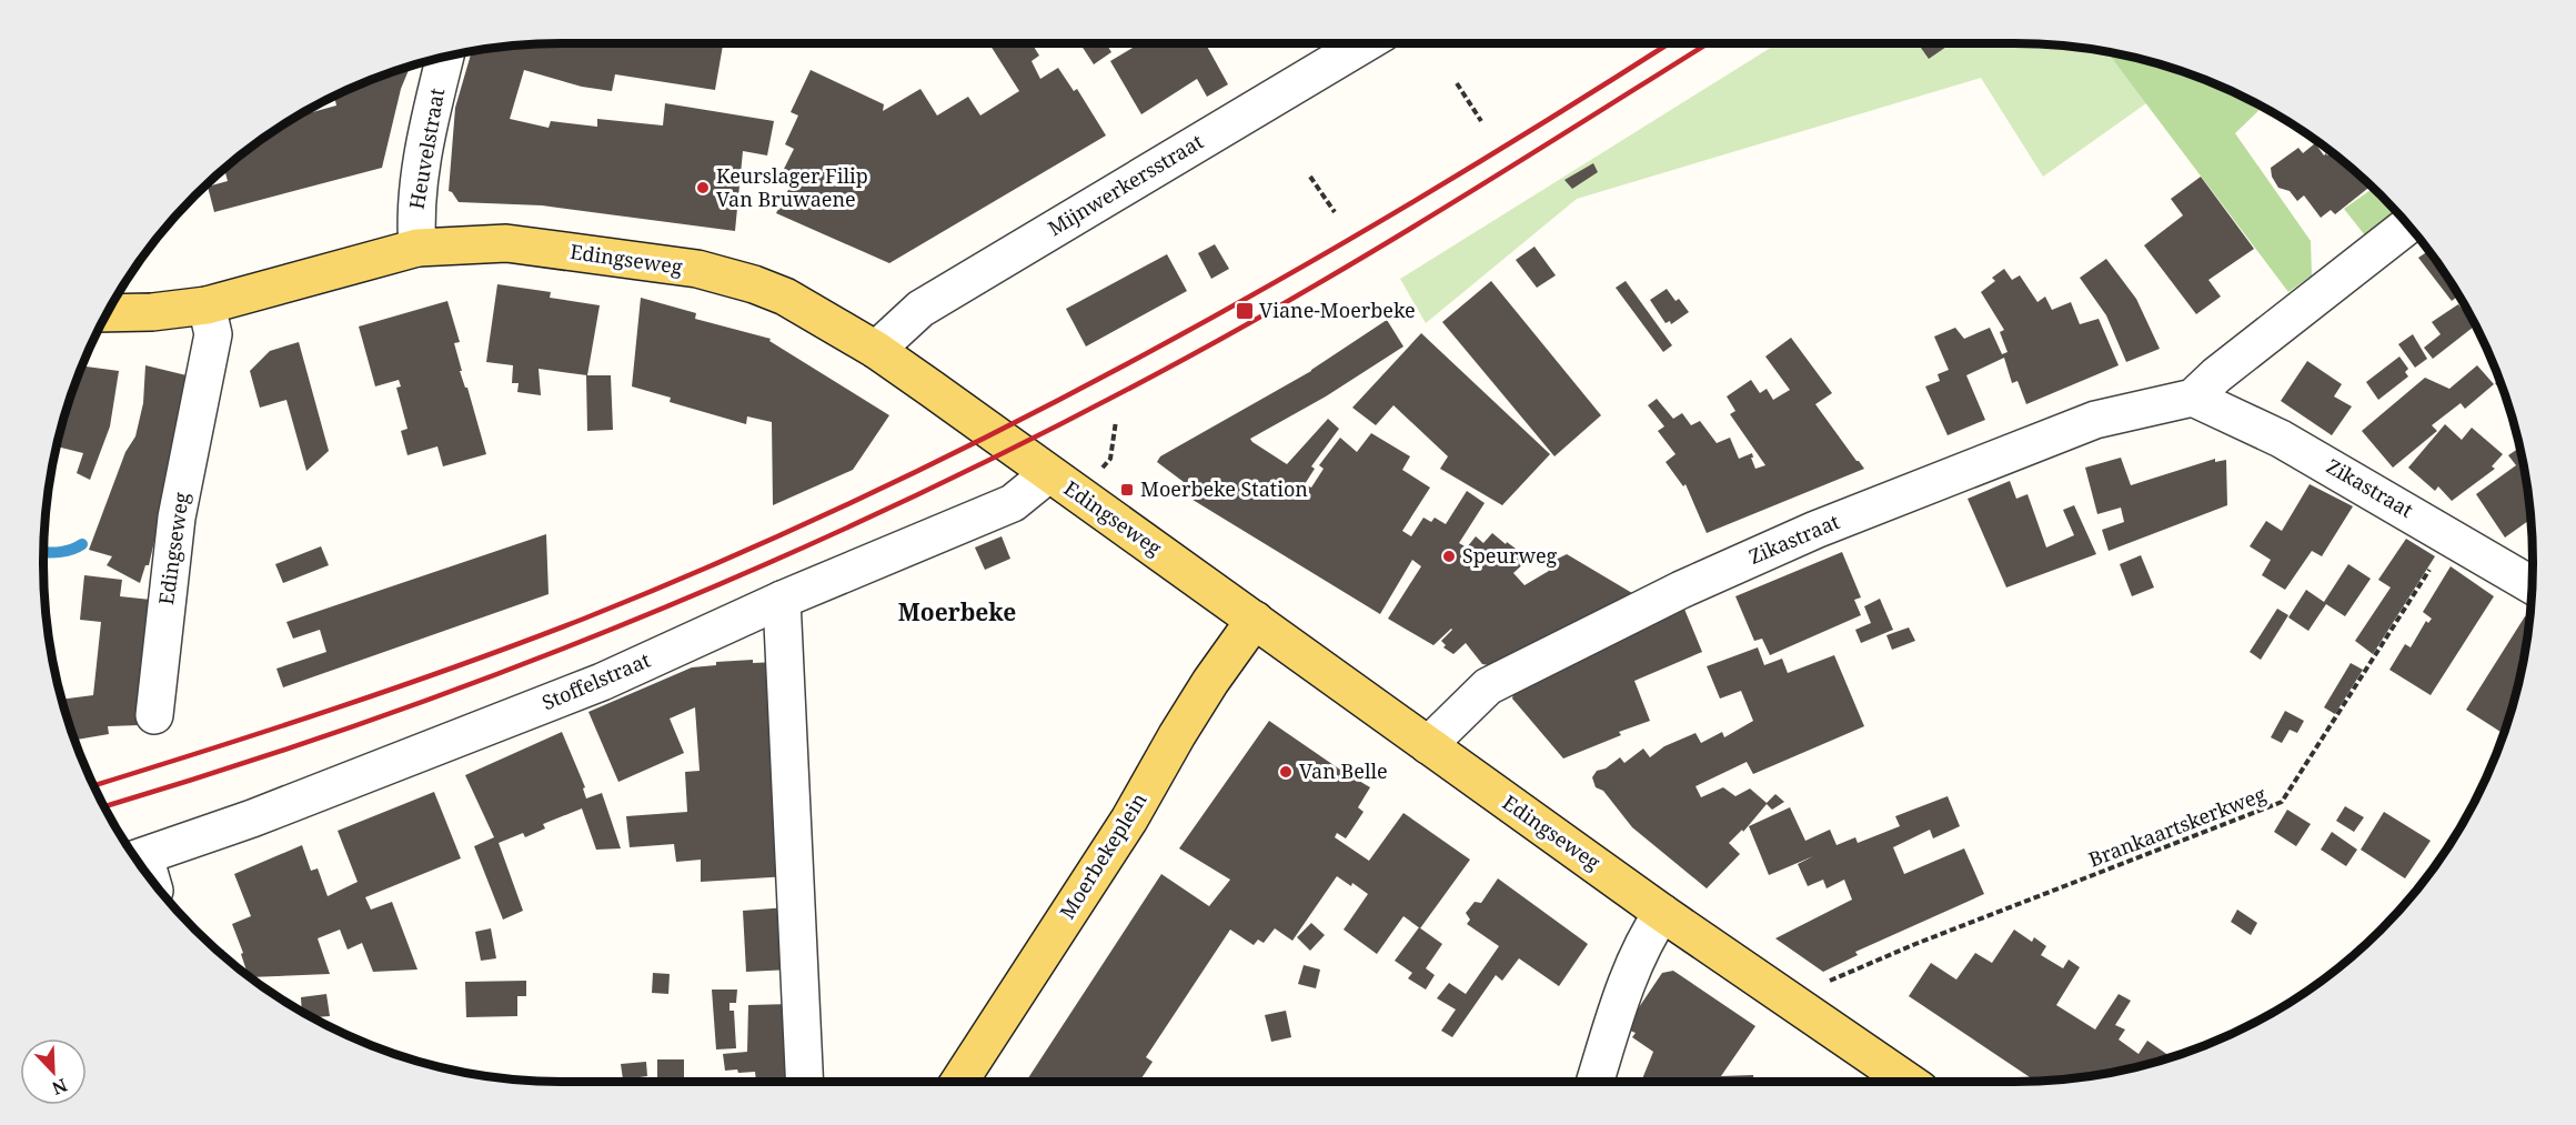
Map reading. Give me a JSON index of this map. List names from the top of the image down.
{
  "streets": {
    "main road": ["Edingseweg", "Moerbekeplein"],
    "street": [
      "Heuvelstraat",
      "Mijnwerkersstraat",
      "Zikastraat",
      "Stoffelstraat"
    ],
    "path": ["Brankaartskerkweg"]
  },
  "crossings": [
    ["Heuvelstraat", "Edingseweg"],
    ["Mijnwerkersstraat", "Edingseweg"],
    ["Edingseweg", "Zikastraat"],
    ["Edingseweg", "Stoffelstraat"],
    ["Edingseweg", "Brankaartskerkweg"],
    ["Edingseweg", "Moerbekeplein"],
    ["Zikastraat", "Brankaartskerkweg"]
  ],
  "districts": ["Moerbeke"],
  "places": {
    "other": ["Keurslager Filip Van Bruwaene", "Speurweg", "Van Belle"],
    "transit": ["Viane-Moerbeke", "Moerbeke Station"]
  },
  "north": "bottom right"
}
